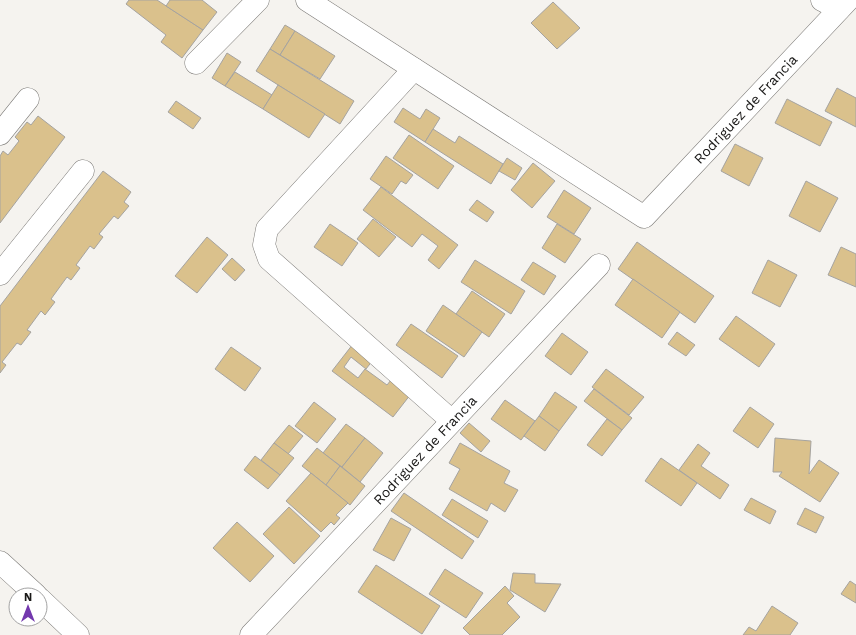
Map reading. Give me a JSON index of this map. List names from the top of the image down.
{
  "streets": {
    "street": ["Rodriguez de Francia"]
  },
  "north": "top"
}
